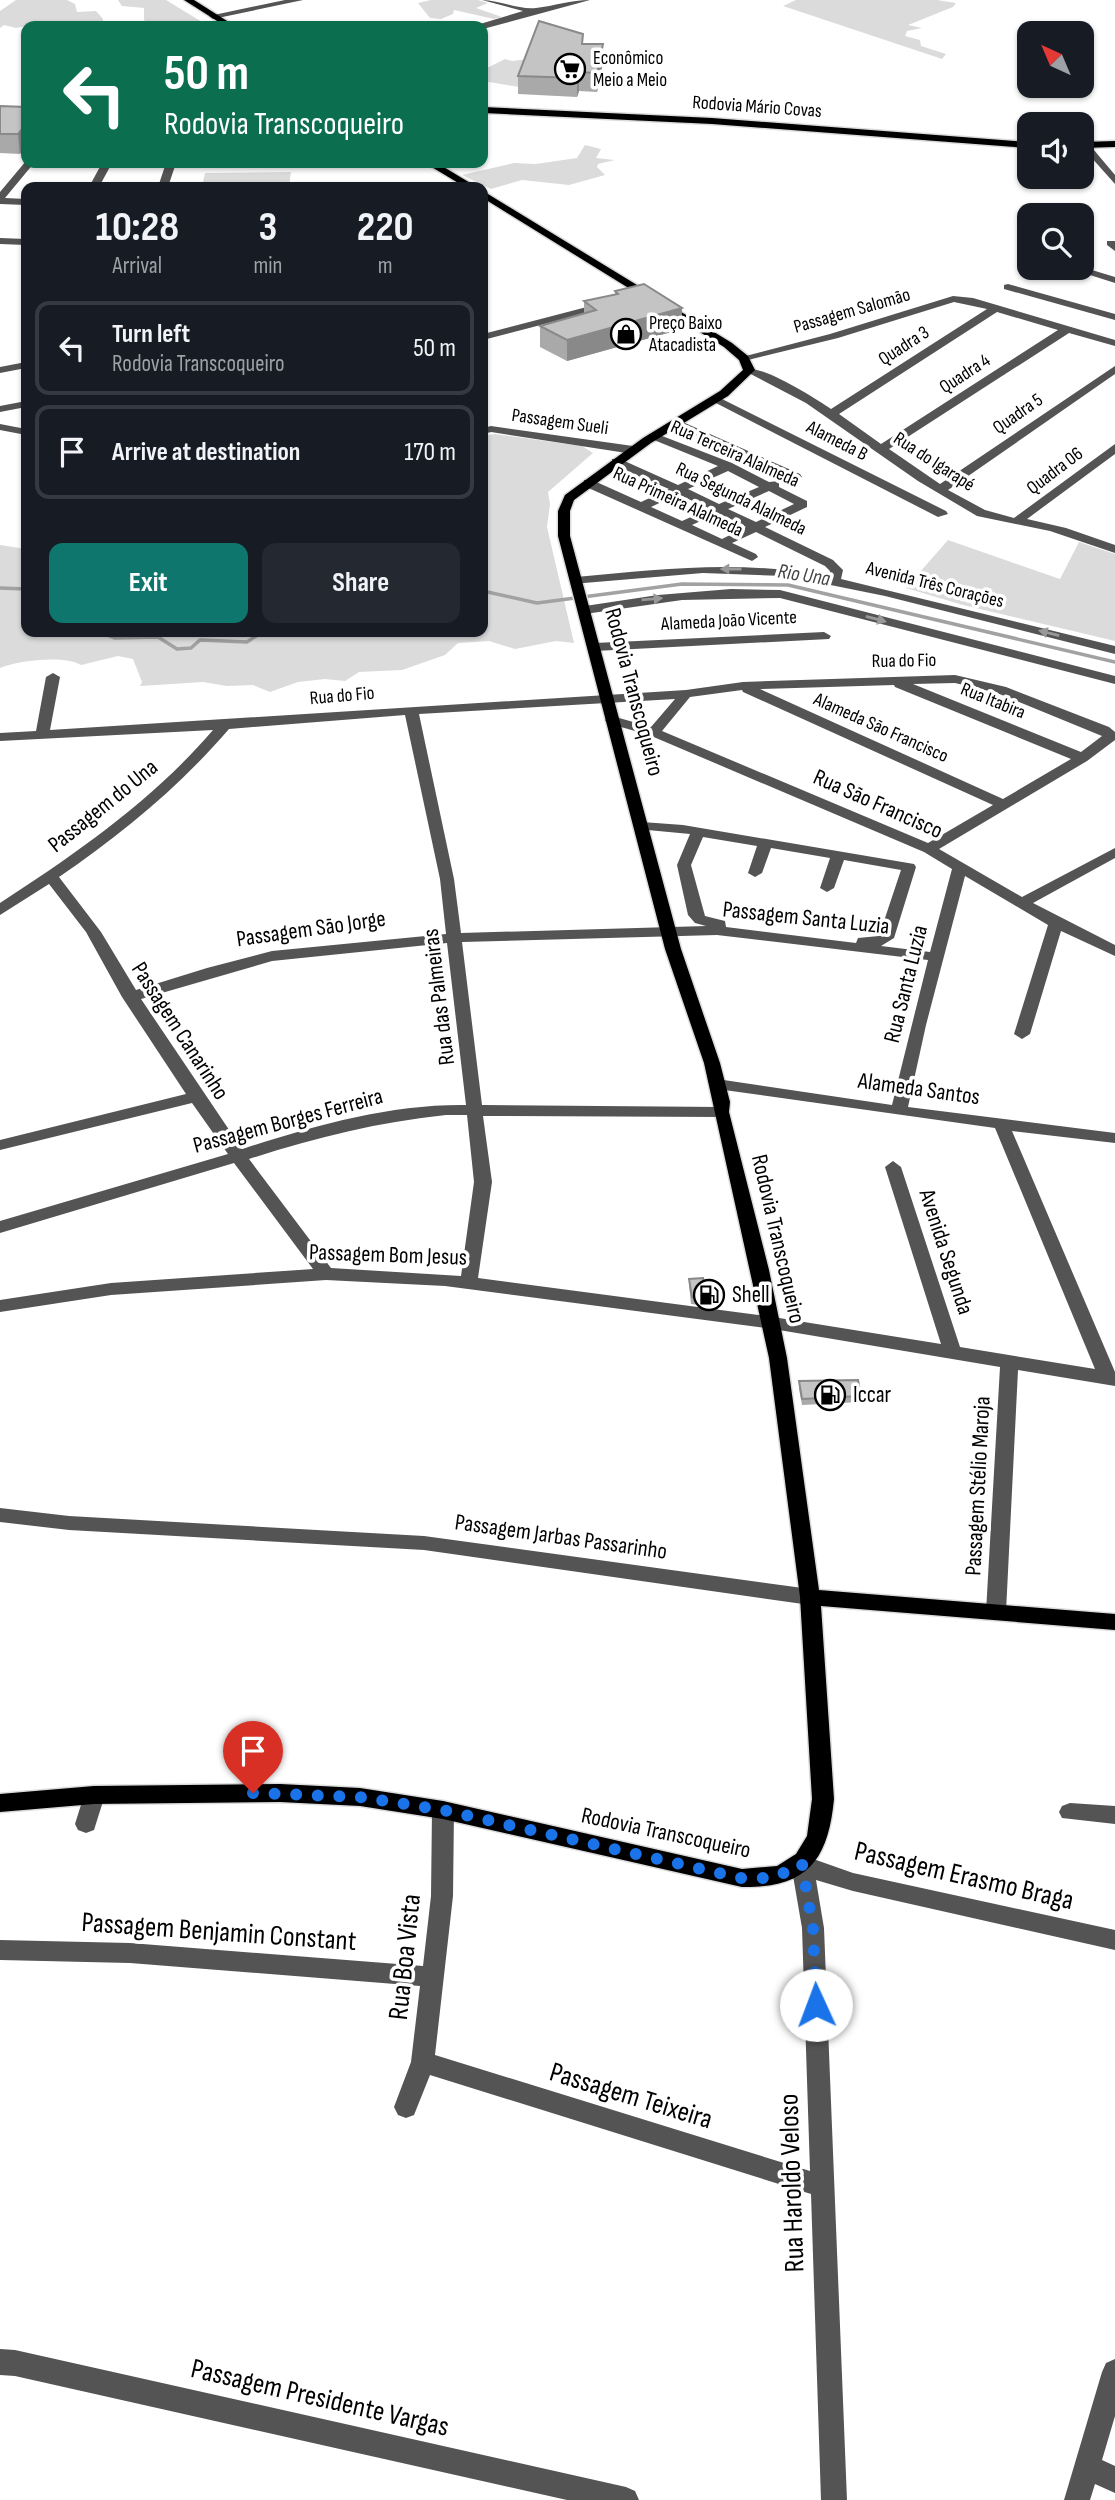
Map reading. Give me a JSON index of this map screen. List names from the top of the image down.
{
  "streets": {
    "main road": ["Rodovia Mário Covas", "Rodovia Transcoqueiro", "Passagem Jarbas Passarinho"],
    "street": [
      "Passagem Salomão",
      "Quadra 3",
      "Quadra 4",
      "Quadra 5",
      "Passagem Sueli",
      "Alameda B",
      "Rua Terceira Alalmeda",
      "Rua do Igarapé",
      "Quadra 06",
      "Rua Segunda Alalmeda",
      "Rua Primeira Alalmeda",
      "Avenida Três Corações",
      "Alameda João Vicente",
      "Rua do Fio",
      "Rua Itabira",
      "Alameda São Francisco",
      "Rua São Francisco",
      "Passagem do Una",
      "Passagem Santa Luzia",
      "Passagem São Jorge",
      "Rua Santa Luzia",
      "Rua das Palmeiras",
      "Passagem Canarinho",
      "Alameda Santos",
      "Passagem Borges Ferreira",
      "Avenida Segunda",
      "Passagem Bom Jesus",
      "Passagem Stélio Maroja",
      "Passagem Erasmo Braga",
      "Passagem Benjamin Constant",
      "Rua Boa Vista",
      "Passagem Teixeira",
      "Rua Haroldo Veloso",
      "Passagem Presidente Vargas"
    ]
  },
  "crossings": [
    ["Passagem Salomão", "Quadra 3"],
    ["Passagem Salomão", "Rua do Igarapé"],
    ["Passagem Salomão", "Rodovia Transcoqueiro"],
    ["Quadra 3", "Rua do Igarapé"],
    ["Quadra 4", "Rua do Igarapé"],
    ["Quadra 5", "Rua do Igarapé"],
    ["Passagem Sueli", "Rodovia Transcoqueiro"],
    ["Alameda B", "Rodovia Transcoqueiro"],
    ["Rua Terceira Alalmeda", "Rua Segunda Alalmeda"],
    ["Rua Terceira Alalmeda", "Rodovia Transcoqueiro"],
    ["Rua do Igarapé", "Quadra 06"],
    ["Rua do Igarapé", "Rodovia Transcoqueiro"],
    ["Rua Segunda Alalmeda", "Avenida Três Corações"],
    ["Rua Segunda Alalmeda", "Rodovia Transcoqueiro"],
    ["Rua Primeira Alalmeda", "Rodovia Transcoqueiro"],
    ["Avenida Três Corações", "Rodovia Transcoqueiro"],
    ["Alameda João Vicente", "Rodovia Transcoqueiro"],
    ["Rua do Fio", "Rodovia Transcoqueiro"],
    ["Rua do Fio", "Rua Itabira"],
    ["Rua do Fio", "Alameda São Francisco"],
    ["Rua do Fio", "Passagem do Una"],
    ["Rua do Fio", "Rua das Palmeiras"],
    ["Rodovia Transcoqueiro", "Rua São Francisco"],
    ["Rodovia Transcoqueiro", "Passagem Santa Luzia"],
    ["Rodovia Transcoqueiro", "Passagem São Jorge"],
    ["Rodovia Transcoqueiro", "Alameda Santos"],
    ["Rodovia Transcoqueiro", "Passagem Borges Ferreira"],
    ["Rodovia Transcoqueiro", "Passagem Bom Jesus"],
    ["Rodovia Transcoqueiro", "Passagem Jarbas Passarinho"],
    ["Rodovia Transcoqueiro", "Passagem Erasmo Braga"],
    ["Rodovia Transcoqueiro", "Rua Boa Vista"],
    ["Rodovia Transcoqueiro", "Rua Haroldo Veloso"],
    ["Rua São Francisco", "Rua Santa Luzia"],
    ["Passagem do Una", "Passagem Canarinho"],
    ["Passagem Santa Luzia", "Passagem São Jorge"],
    ["Passagem Santa Luzia", "Rua Santa Luzia"],
    ["Passagem São Jorge", "Rua das Palmeiras"],
    ["Passagem São Jorge", "Passagem Canarinho"],
    ["Rua Santa Luzia", "Alameda Santos"],
    ["Rua das Palmeiras", "Passagem Borges Ferreira"],
    ["Rua das Palmeiras", "Passagem Bom Jesus"],
    ["Passagem Canarinho", "Passagem Borges Ferreira"],
    ["Passagem Canarinho", "Passagem Bom Jesus"],
    ["Passagem Stélio Maroja", "Passagem Jarbas Passarinho"],
    ["Passagem Erasmo Braga", "Rua Haroldo Veloso"],
    ["Passagem Benjamin Constant", "Rua Boa Vista"],
    ["Rua Boa Vista", "Passagem Teixeira"],
    ["Passagem Teixeira", "Rua Haroldo Veloso"]
  ],
  "water": ["Rio Una"],
  "places": {
    "supermarket": ["Econômico Meio a Meio"],
    "shop": ["Preço Baixo Atacadista"],
    "fuel station": ["Shell", "Iccar"]
  },
  "north": "top left",
  "page": {
    "turn": ["50 m", "Rodovia Transcoqueiro"],
    "eta": [
      "10:28",
      "Arrival",
      "3",
      "min",
      "220",
      "m"
    ],
    "list": [
      {
        "name": "Turn left",
        "note": "Rodovia Transcoqueiro",
        "value": "50 m"
      },
      {
        "name": "Arrive at destination",
        "value": "170 m"
      }
    ],
    "buttons": ["Exit", "Share"]
  }
}
